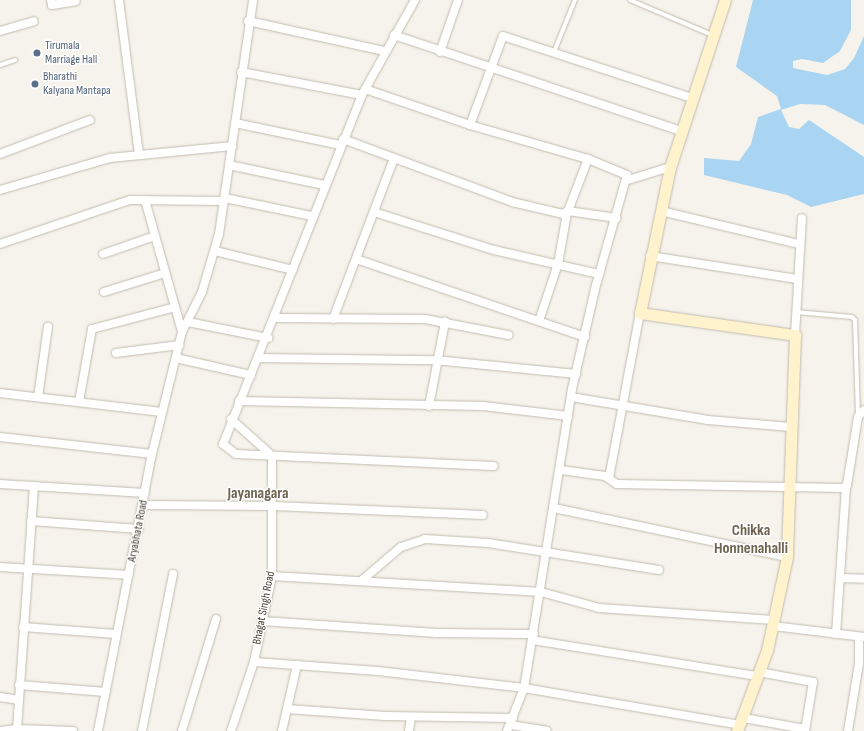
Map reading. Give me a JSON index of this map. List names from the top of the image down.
{
  "streets": {
    "street": ["Aryabhata Road", "Bhagat Singh Road"]
  },
  "districts": ["Jayanagara", "Chikka Honnenahalli"],
  "places": ["Tirumala Marriage Hall", "Bharathi Kalyana Mantapa"]
}
